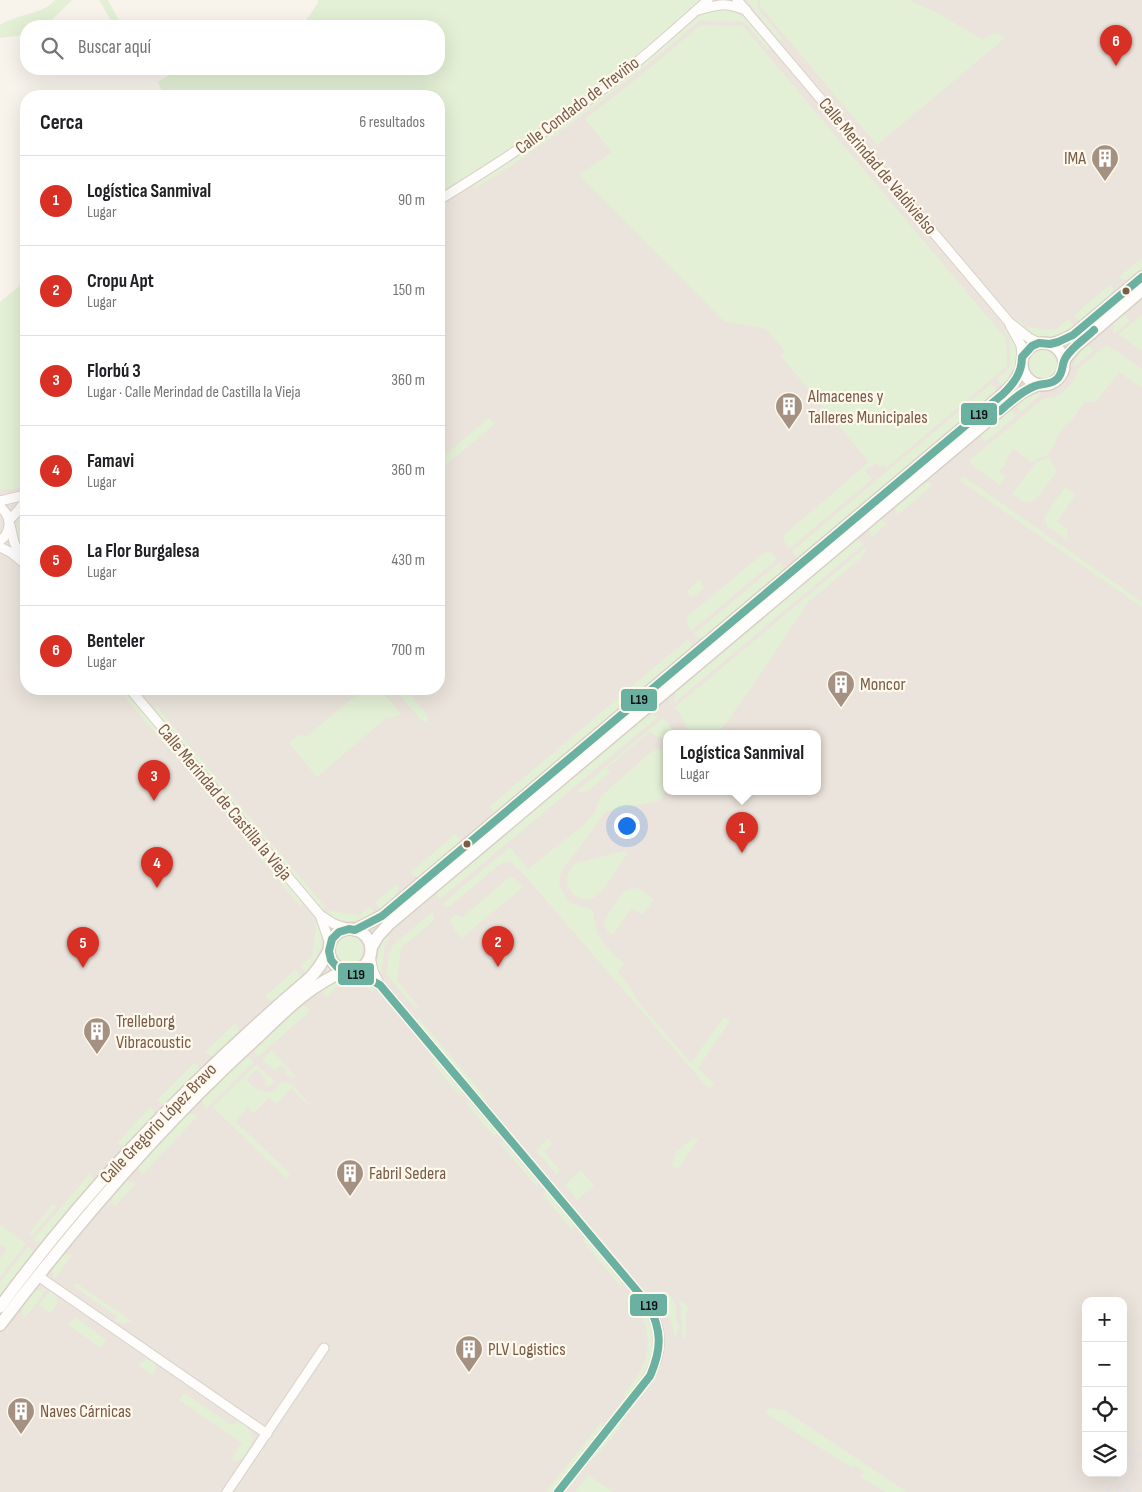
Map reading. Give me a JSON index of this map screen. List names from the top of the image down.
{
  "streets": {
    "main road": ["Calle Gregorio López Bravo"],
    "street": ["Calle Condado de Treviño", "Calle Merindad de Valdivielso", "Calle Merindad de Castilla la Vieja"]
  },
  "crossings": [
    ["Calle Merindad de Castilla la Vieja", "Calle Gregorio López Bravo"]
  ],
  "places": {
    "building": [
      "IMA",
      "Almacenes y Talleres Municipales",
      "Moncor",
      "Trelleborg Vibracoustic",
      "Fabril Sedera",
      "PLV Logistics",
      "Naves Cárnicas"
    ]
  },
  "lines": ["transit line L19"],
  "page": {
    "search": "Buscar aquí",
    "pins": [
      "6",
      "3",
      "1",
      "4",
      "2",
      "5"
    ],
    "heading": ["Cerca", "6 resultados"],
    "list": [
      {
        "mark": "1",
        "name": "Logística Sanmival",
        "note": "Lugar",
        "value": "90 m"
      },
      {
        "mark": "2",
        "name": "Cropu Apt",
        "note": "Lugar",
        "value": "150 m"
      },
      {
        "mark": "3",
        "name": "Florbú 3",
        "note": "Lugar · Calle Merindad de Castilla la Vieja",
        "value": "360 m"
      },
      {
        "mark": "4",
        "name": "Famavi",
        "note": "Lugar",
        "value": "360 m"
      },
      {
        "mark": "5",
        "name": "La Flor Burgalesa",
        "note": "Lugar",
        "value": "430 m"
      },
      {
        "mark": "6",
        "name": "Benteler",
        "note": "Lugar",
        "value": "700 m"
      }
    ],
    "popup": ["Logística Sanmival", "Lugar"],
    "map_buttons": ["+", "−"]
  }
}
